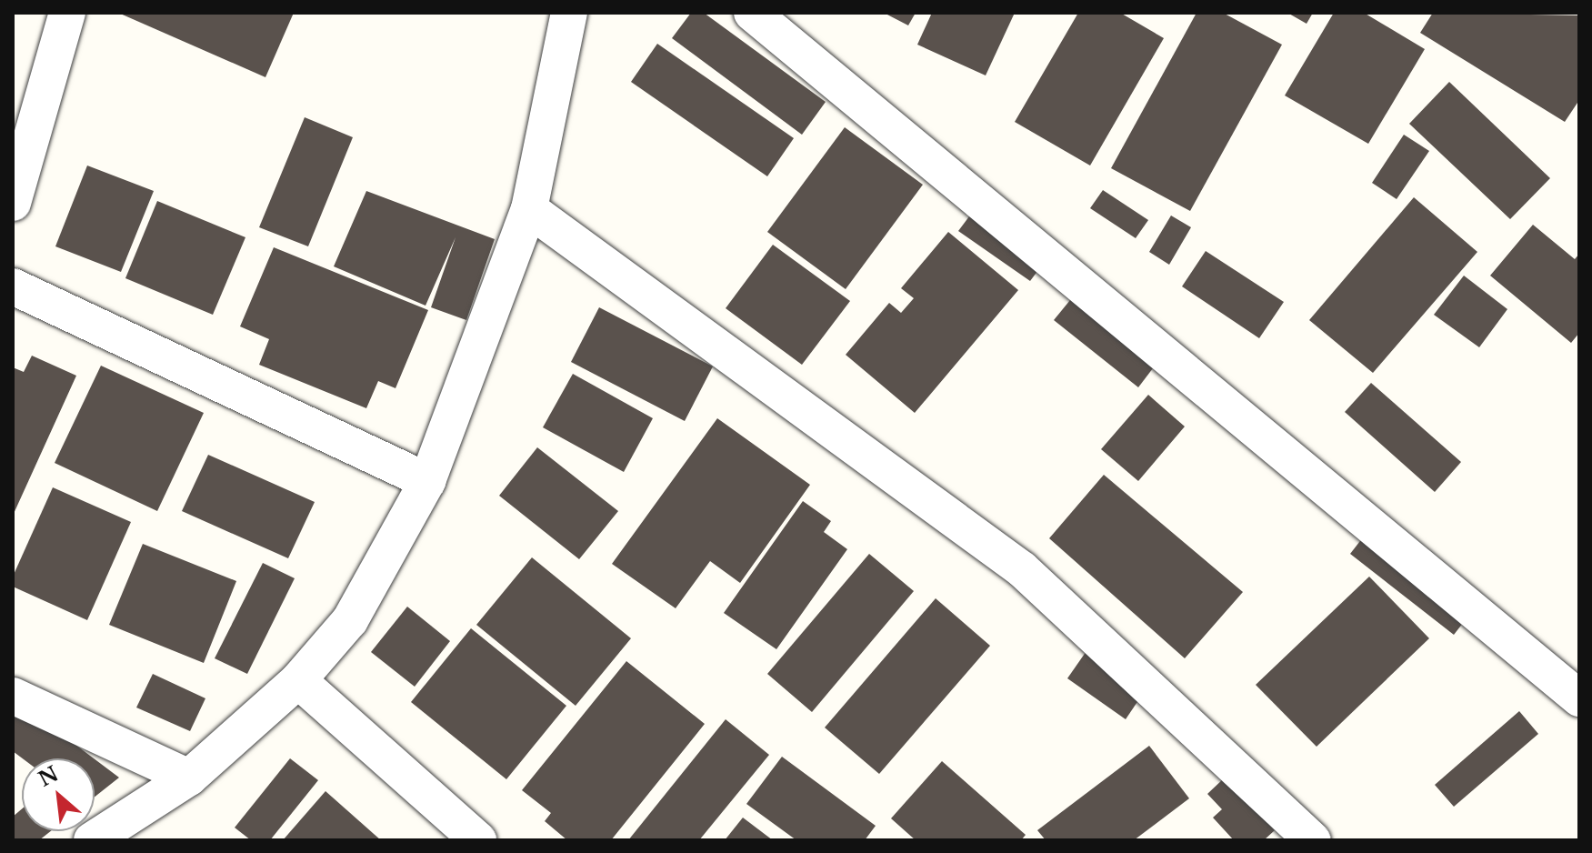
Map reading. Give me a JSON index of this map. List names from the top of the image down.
{
  "north": "top left"
}
